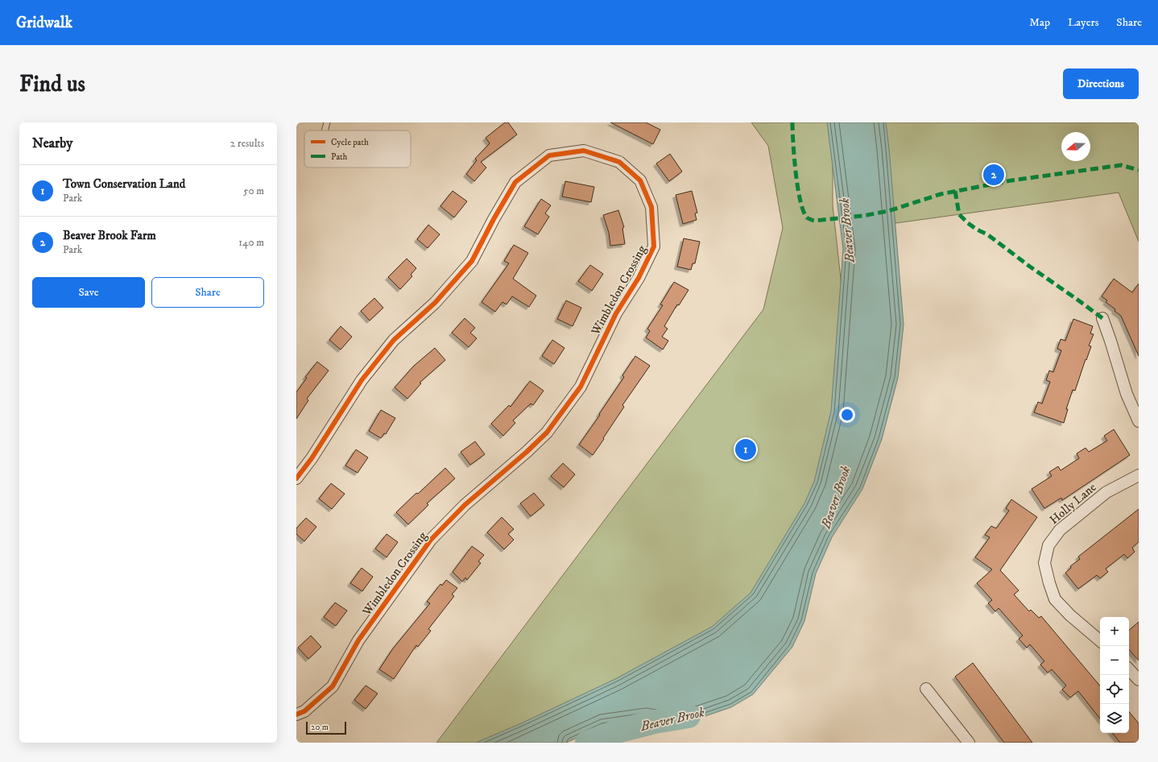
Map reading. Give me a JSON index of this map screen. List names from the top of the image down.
{
  "streets": {
    "street": ["Wimbledon Crossing", "Holly Lane"]
  },
  "water": ["Beaver Brook"],
  "legend": ["Cycle path", "Path"],
  "scale_bar": "20 m",
  "north": "left",
  "page": {
    "header": "Gridwalk",
    "nav": ["Map", "Layers", "Share"],
    "buttons": [
      "Directions",
      ["Save", "Share"]
    ],
    "title": "Find us",
    "heading": ["Nearby", "2 results"],
    "pins": ["2", "1"],
    "list": [
      {
        "mark": "1",
        "name": "Town Conservation Land",
        "note": "Park",
        "value": "50 m"
      },
      {
        "mark": "2",
        "name": "Beaver Brook Farm",
        "note": "Park",
        "value": "140 m"
      }
    ],
    "map_buttons": ["+", "−"],
    "scale": "20 m"
  }
}
